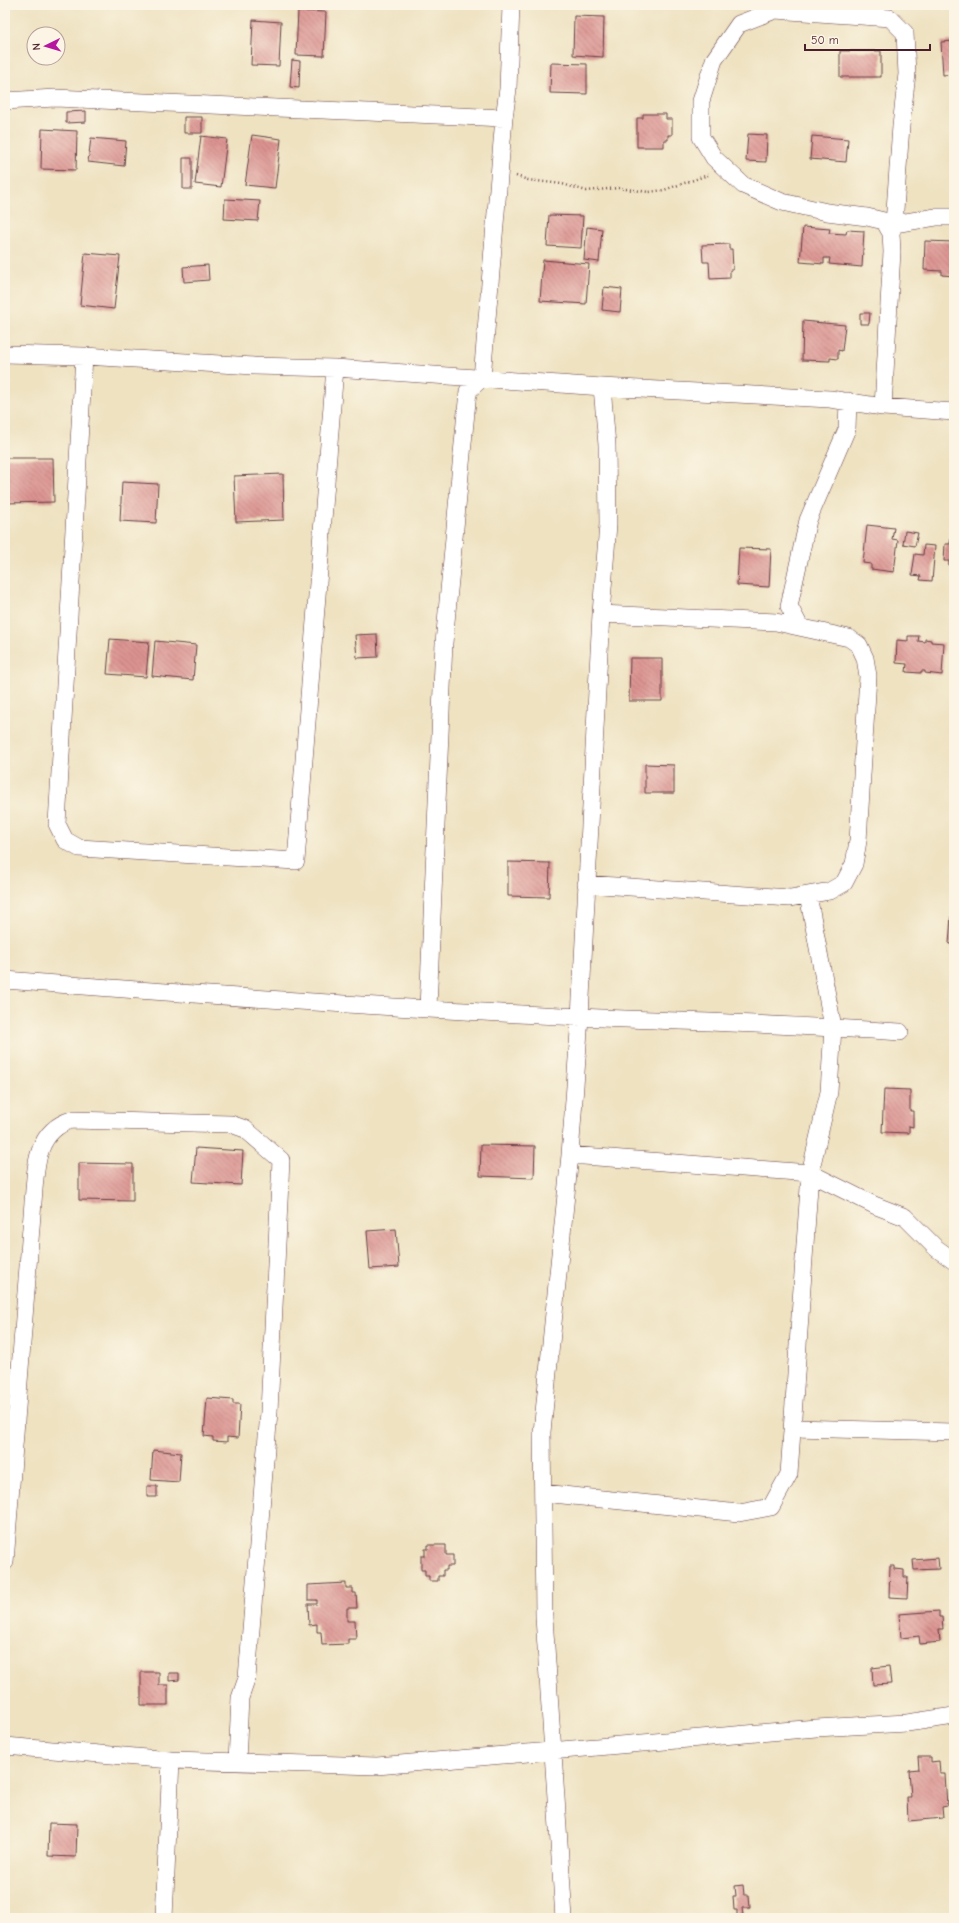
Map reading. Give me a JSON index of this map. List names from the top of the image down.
{
  "scale_bar": "50 m",
  "north": "left"
}
